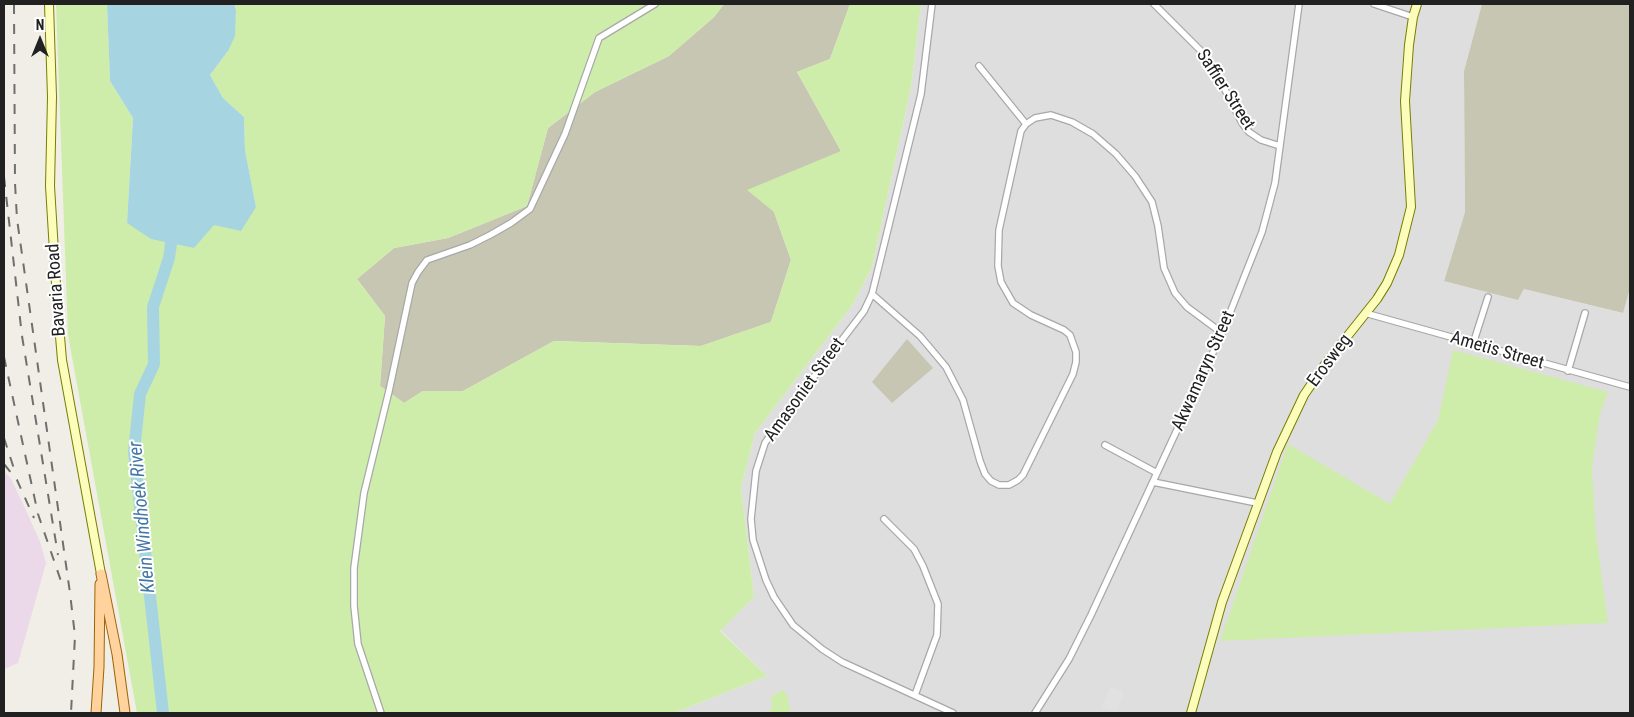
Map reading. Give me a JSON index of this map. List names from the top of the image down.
{
  "streets": {
    "street": [
      "Saffier Street",
      "Bavaria Road",
      "Ametis Street",
      "Erosweg",
      "Akwamaryn Street",
      "Amasoniet Street"
    ]
  },
  "crossings": [
    ["Saffier Street", "Akwamaryn Street"],
    ["Ametis Street", "Erosweg"]
  ],
  "water": ["Klein Windhoek River"],
  "north": "top"
}
